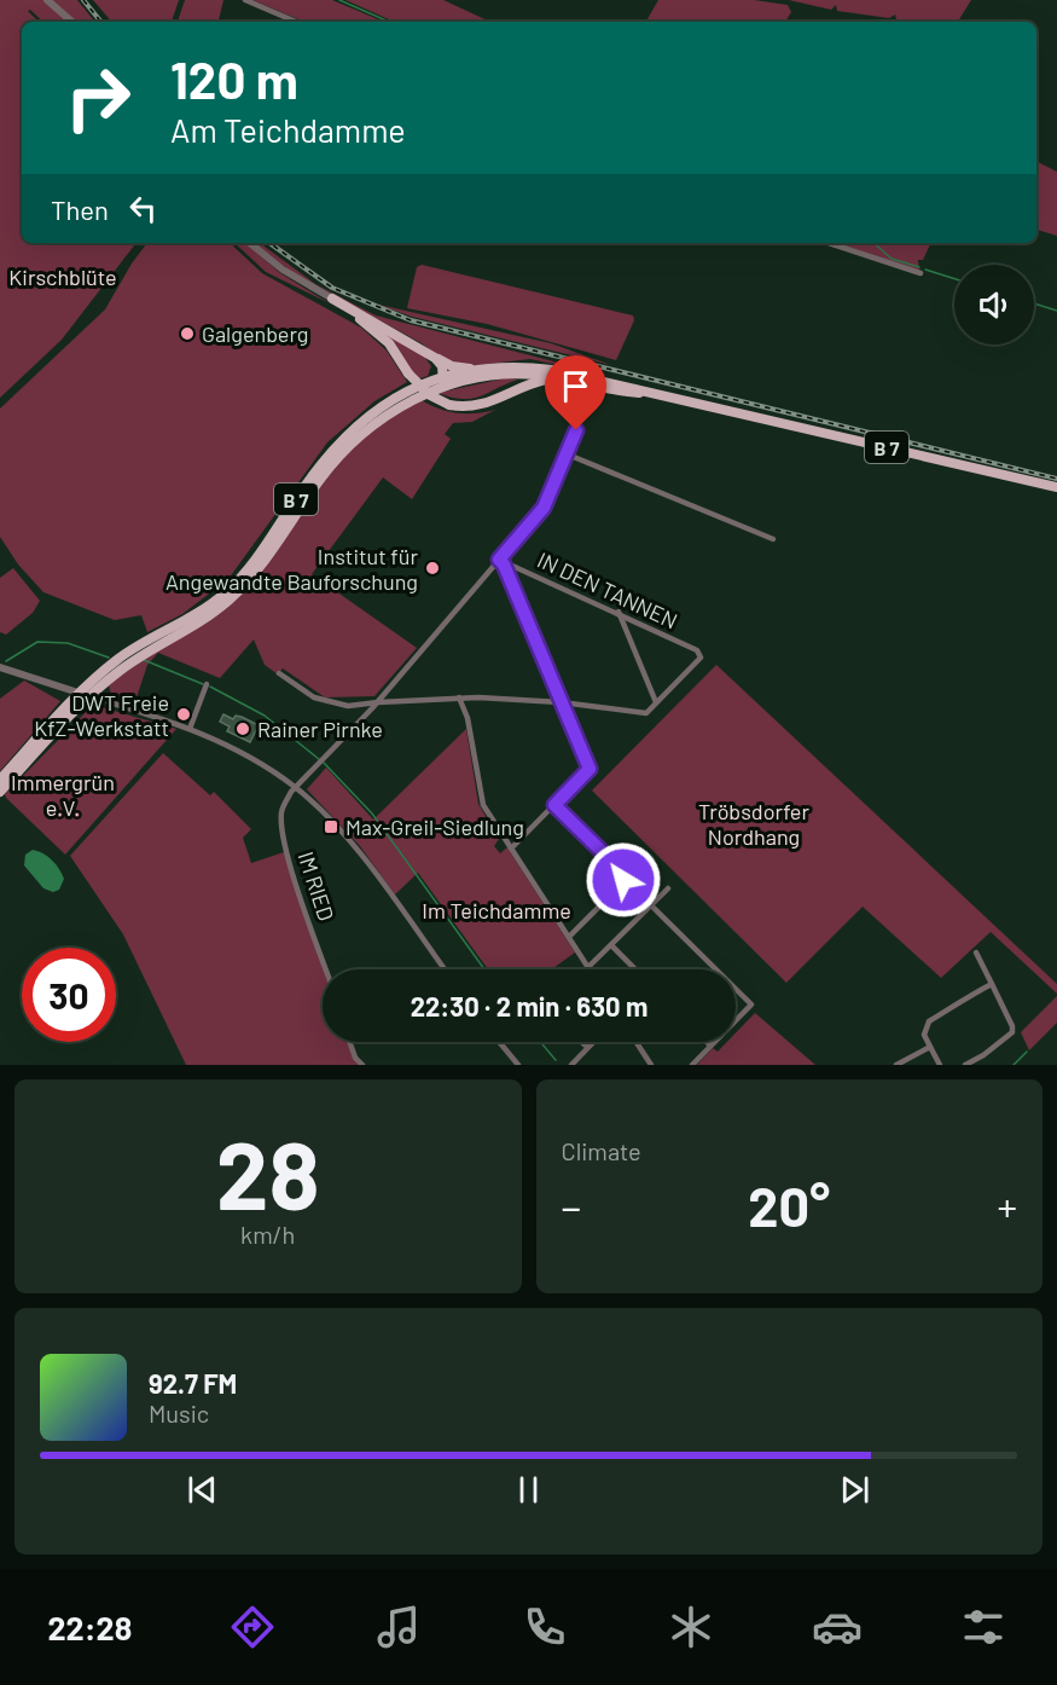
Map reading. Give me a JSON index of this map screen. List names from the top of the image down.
{
  "streets": {
    "main road": ["B 7"],
    "street": ["IN DEN TANNEN", "IM RIED"]
  },
  "parks": [
    "Kirschblüte",
    "Immergrün e.V.",
    "Tröbsdorfer Nordhang",
    "Im Teichdamme"
  ],
  "places": {
    "other": [
      "Galgenberg",
      "Institut für Angewandte Bauforschung",
      "DWT Freie KfZ-Werkstatt",
      "Rainer Pirnke"
    ],
    "transit": ["Max-Greil-Siedlung"]
  },
  "page": {
    "turn": ["120 m", "Am Teichdamme"],
    "then": "Then",
    "limit": "30",
    "trip": "22:30 · 2 min · 630 m",
    "tile": [
      ["28", "km/h"],
      "Climate"
    ],
    "heat": ["−", "20°", "+"],
    "song": ["92.7 FM", "Music"],
    "tabs": "22:28"
  }
}
